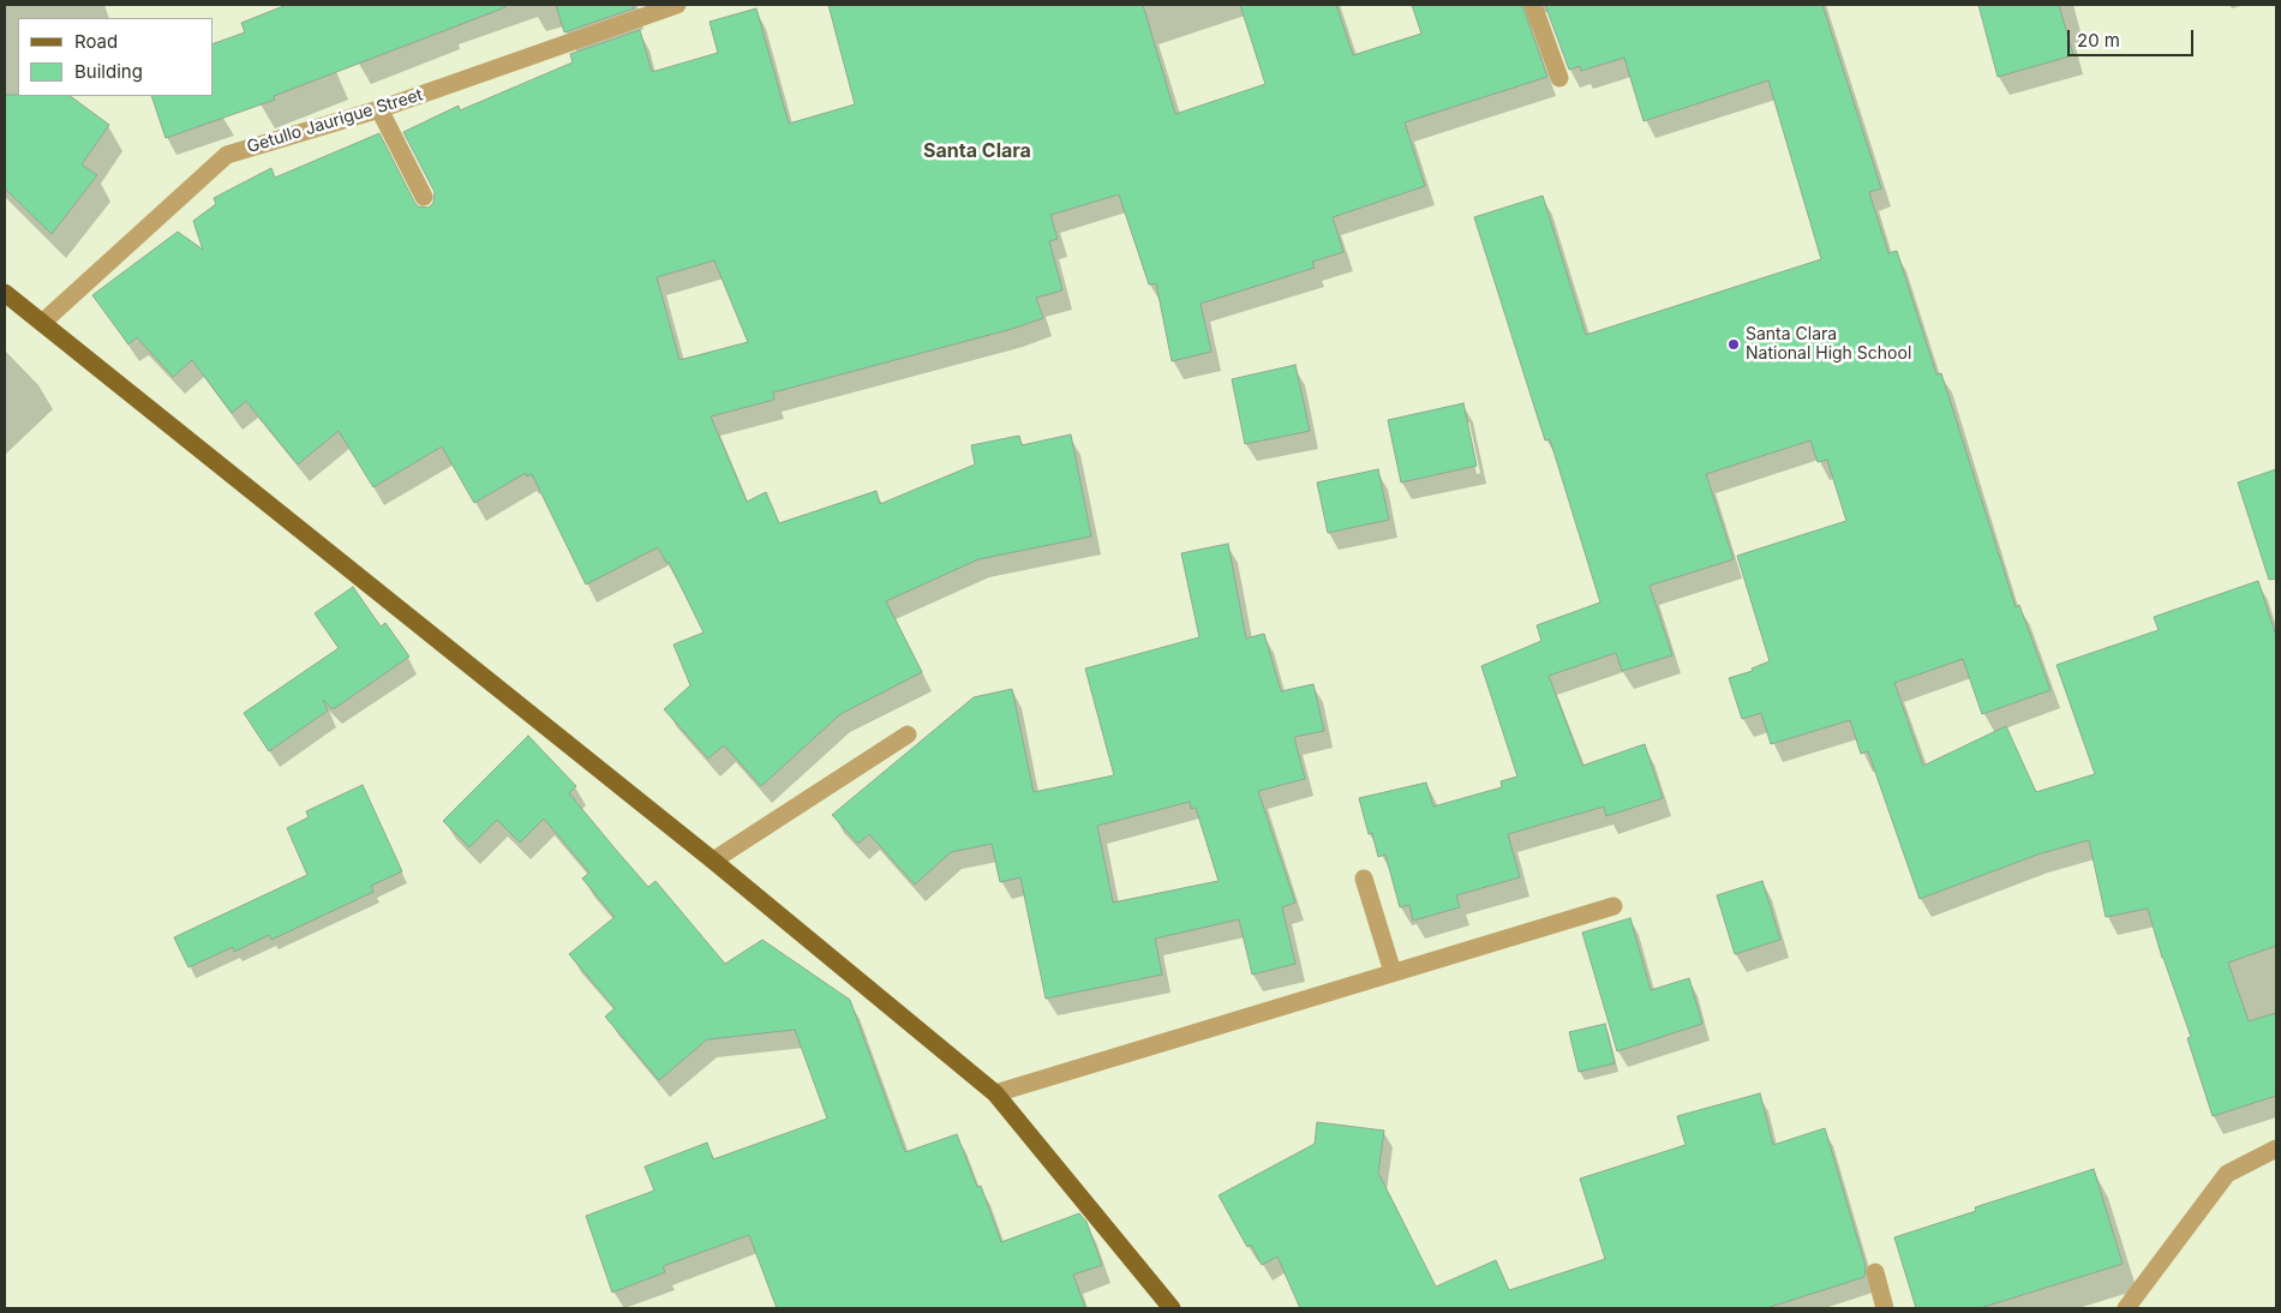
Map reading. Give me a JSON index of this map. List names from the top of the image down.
{
  "streets": {
    "street": ["Getullo Jaurigue Street"]
  },
  "districts": ["Santa Clara"],
  "places": ["Santa Clara National High School"],
  "legend": ["Road", "Building"],
  "scale_bar": "20 m"
}
